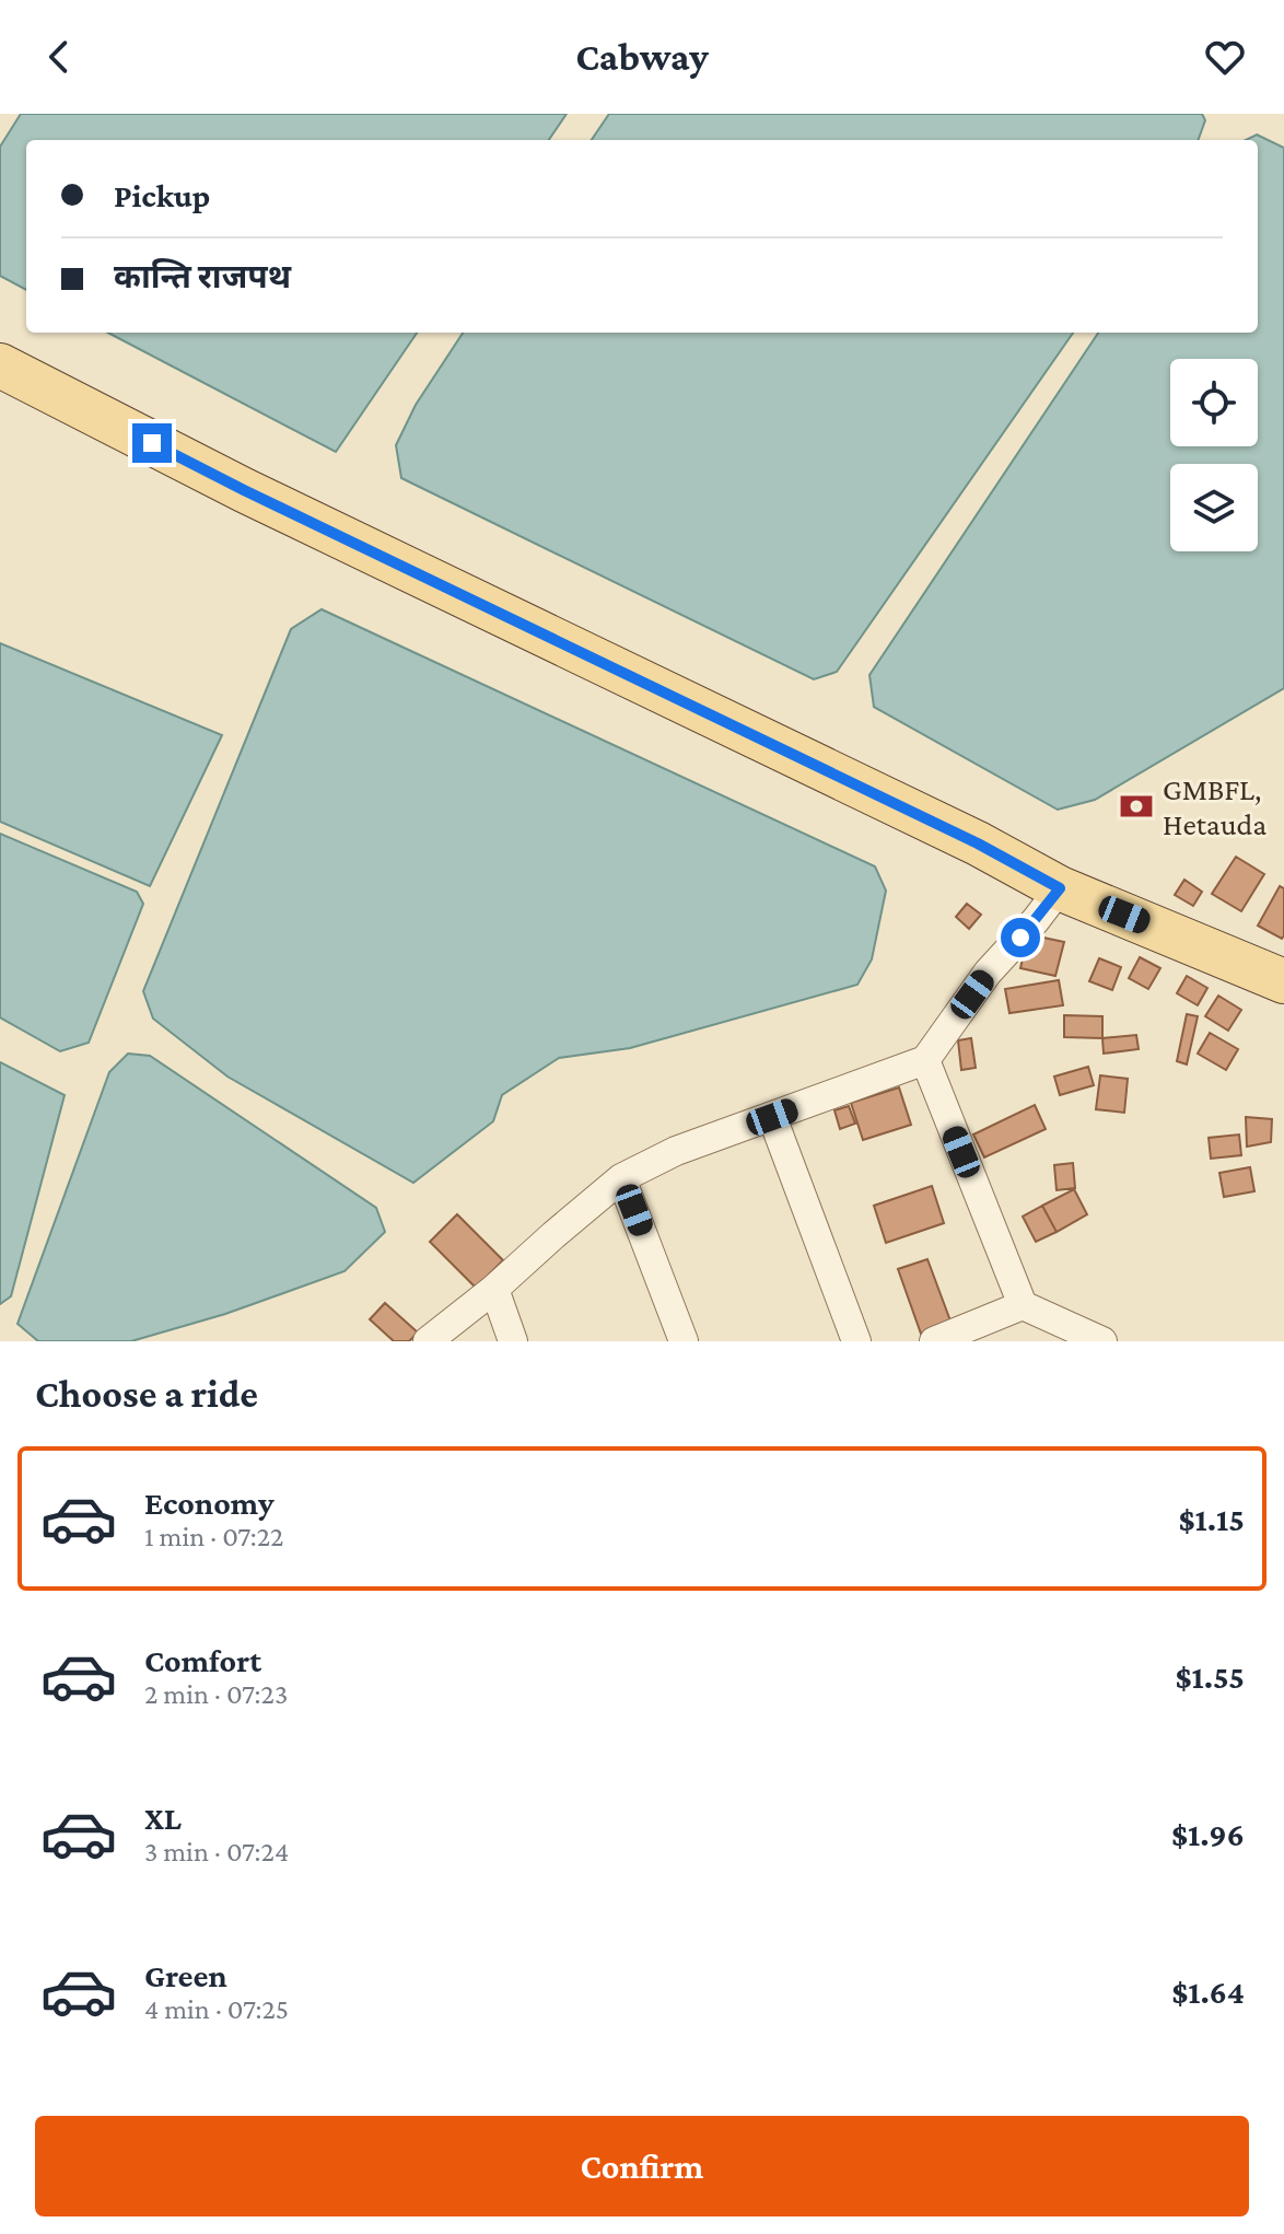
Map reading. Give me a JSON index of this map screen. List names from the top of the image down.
{
  "places": {
    "bank": ["GMBFL, Hetauda"]
  },
  "page": {
    "header": "Cabway",
    "banner": ["Pickup", "कान्ति राजपथ"],
    "heading": "Choose a ride",
    "list": [
      {
        "name": "Economy",
        "note": "1 min · 07:22",
        "value": "$1.15"
      },
      {
        "name": "Comfort",
        "note": "2 min · 07:23",
        "value": "$1.55"
      },
      {
        "name": "XL",
        "note": "3 min · 07:24",
        "value": "$1.96"
      },
      {
        "name": "Green",
        "note": "4 min · 07:25",
        "value": "$1.64"
      }
    ],
    "buttons": "Confirm"
  }
}
